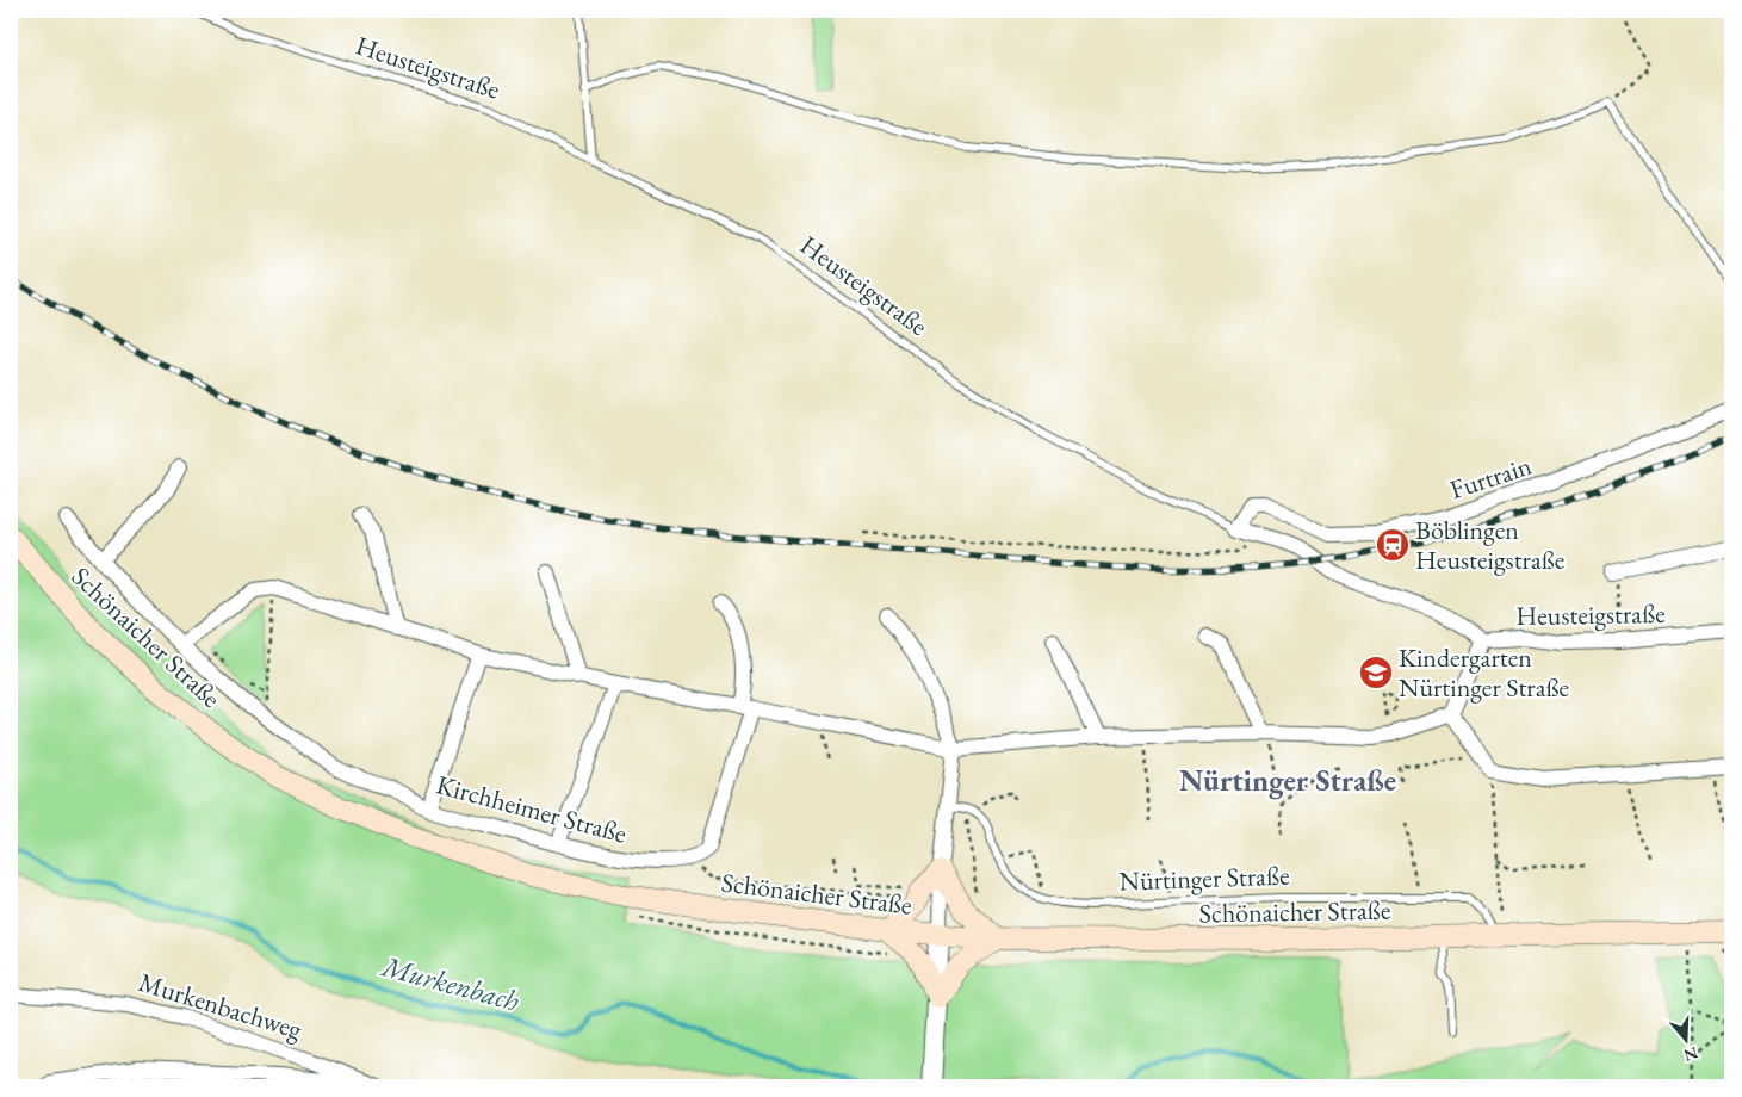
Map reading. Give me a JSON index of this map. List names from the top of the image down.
{
  "streets": {
    "main road": ["Schönaicher Straße"],
    "street": [
      "Heusteigstraße",
      "Furtrain",
      "Kirchheimer Straße",
      "Murkenbachweg"
    ],
    "lane": ["Nürtinger Straße"]
  },
  "crossings": [
    ["Heusteigstraße", "Furtrain"],
    ["Schönaicher Straße", "Nürtinger Straße"]
  ],
  "districts": ["Nürtinger Straße"],
  "water": ["Murkenbach"],
  "places": {
    "station": ["Böblingen Heusteigstraße"],
    "school or university": ["Kindergarten Nürtinger Straße"]
  },
  "north": "bottom"
}
